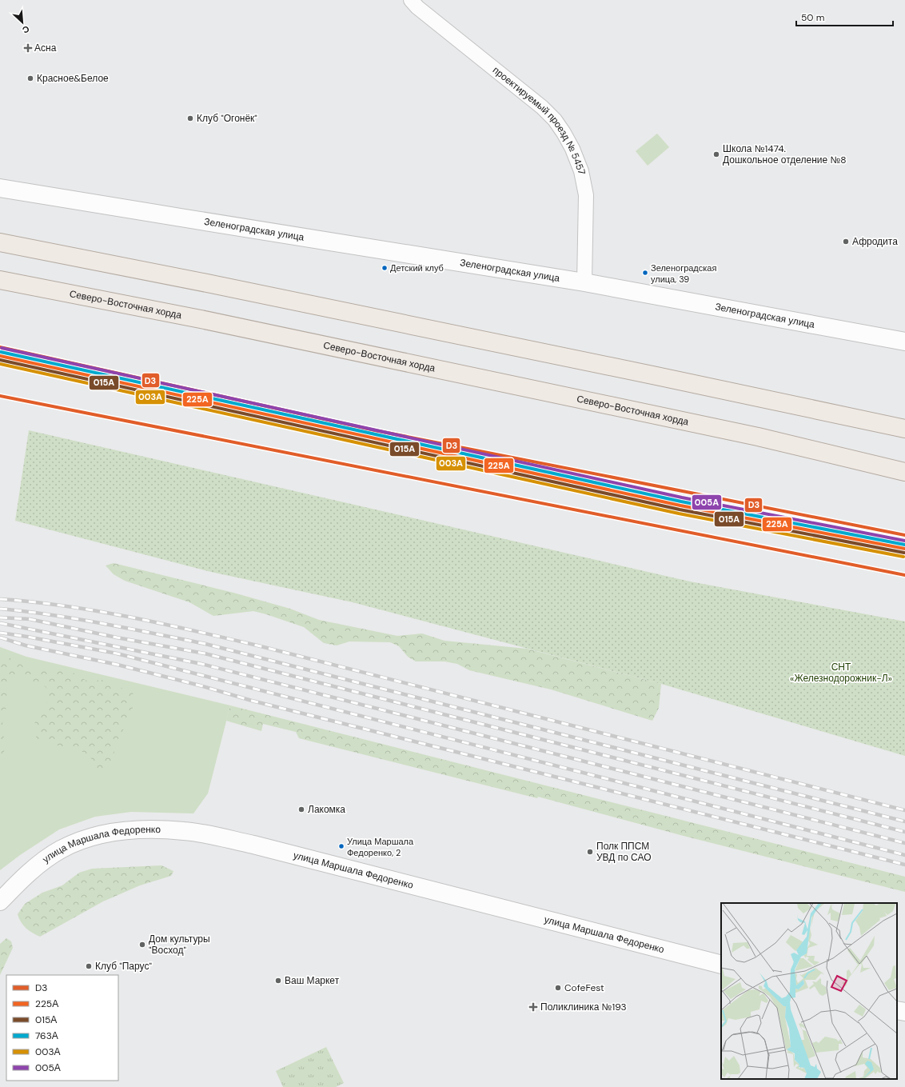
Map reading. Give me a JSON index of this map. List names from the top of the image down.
{
  "streets": {
    "main road": ["Северо-Восточная хорда"],
    "street": ["проектируемый проезд № 5457", "Зеленоградская улица", "улица Маршала Федоренко"]
  },
  "crossings": [
    ["проектируемый проезд № 5457", "Зеленоградская улица"]
  ],
  "parks": ["СНТ «Железнодорожник-Л»"],
  "places": {
    "health": ["Асна", "Поликлиника №193"],
    "other": [
      "Красное&Белое",
      "Клуб \"Огонёк\"",
      "Школа №1474. Дошкольное отделение №8",
      "Афродита",
      "Детский клуб",
      "Зеленоградская улица, 39",
      "Лакомка",
      "Улица Маршала Федоренко, 2",
      "Полк ППСМ УВД по САО",
      "Дом культуры \"Восход\"",
      "Клуб \"Парус\"",
      "Ваш Маркет",
      "CofeFest"
    ]
  },
  "lines": [
    "transit line D3",
    "transit line 005А",
    "transit line 763А",
    "transit line 225А",
    "transit line 015А",
    "transit line 003А"
  ],
  "legend": [
    "D3",
    "225А",
    "015А",
    "763А",
    "003А",
    "005А"
  ],
  "scale_bar": "50 m",
  "north": "bottom right"
}
